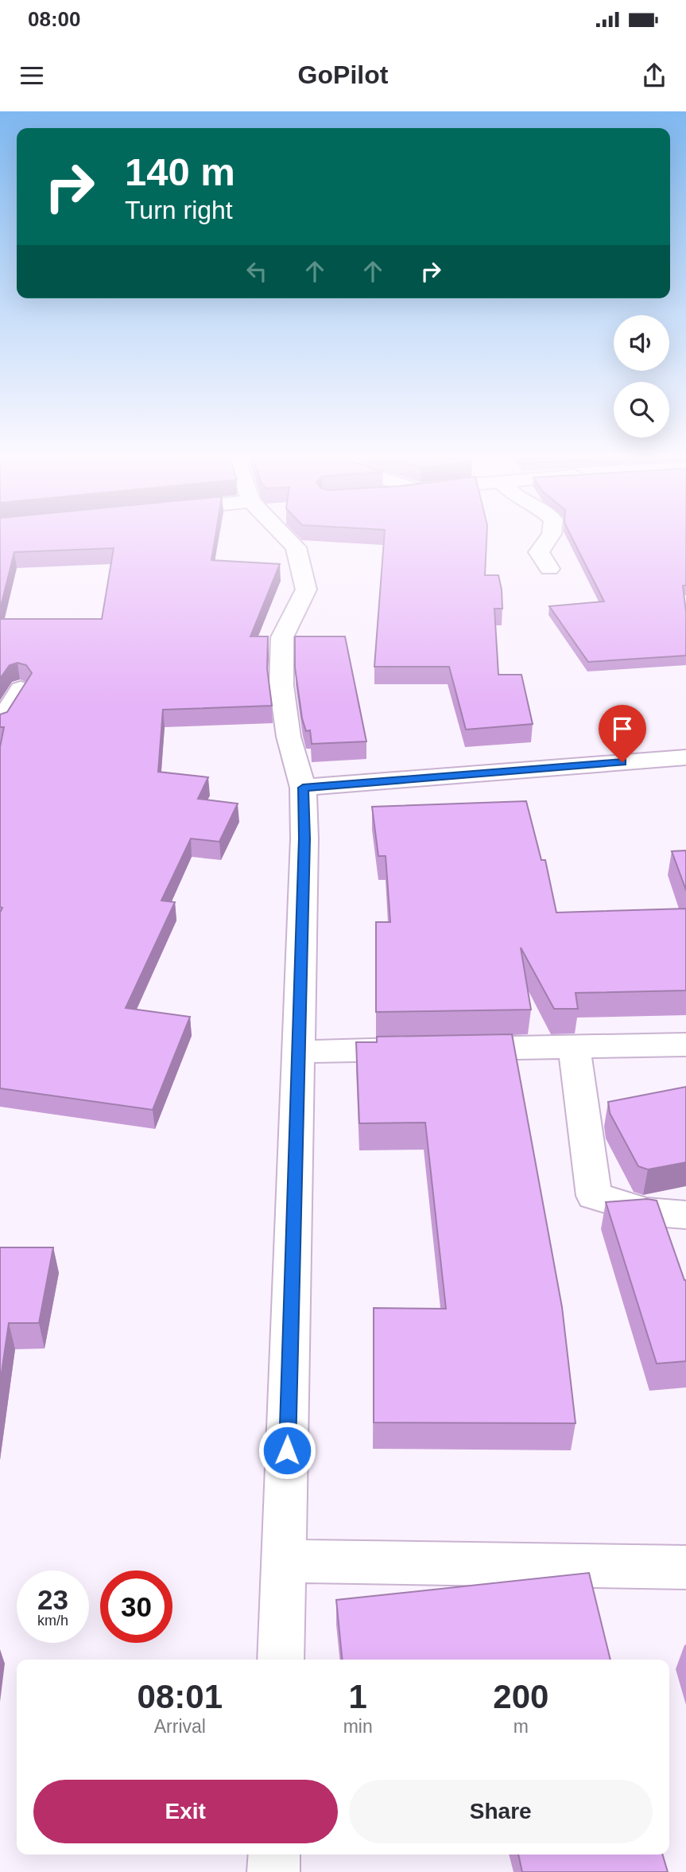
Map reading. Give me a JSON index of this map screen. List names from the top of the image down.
{
  "page": {
    "status": "08:00",
    "header": "GoPilot",
    "turn": ["140 m", "Turn right"],
    "speed": "23 km/h",
    "limit": "30",
    "eta": [
      "08:01",
      "Arrival",
      "1",
      "min",
      "200",
      "m"
    ],
    "buttons": ["Exit", "Share"]
  }
}
